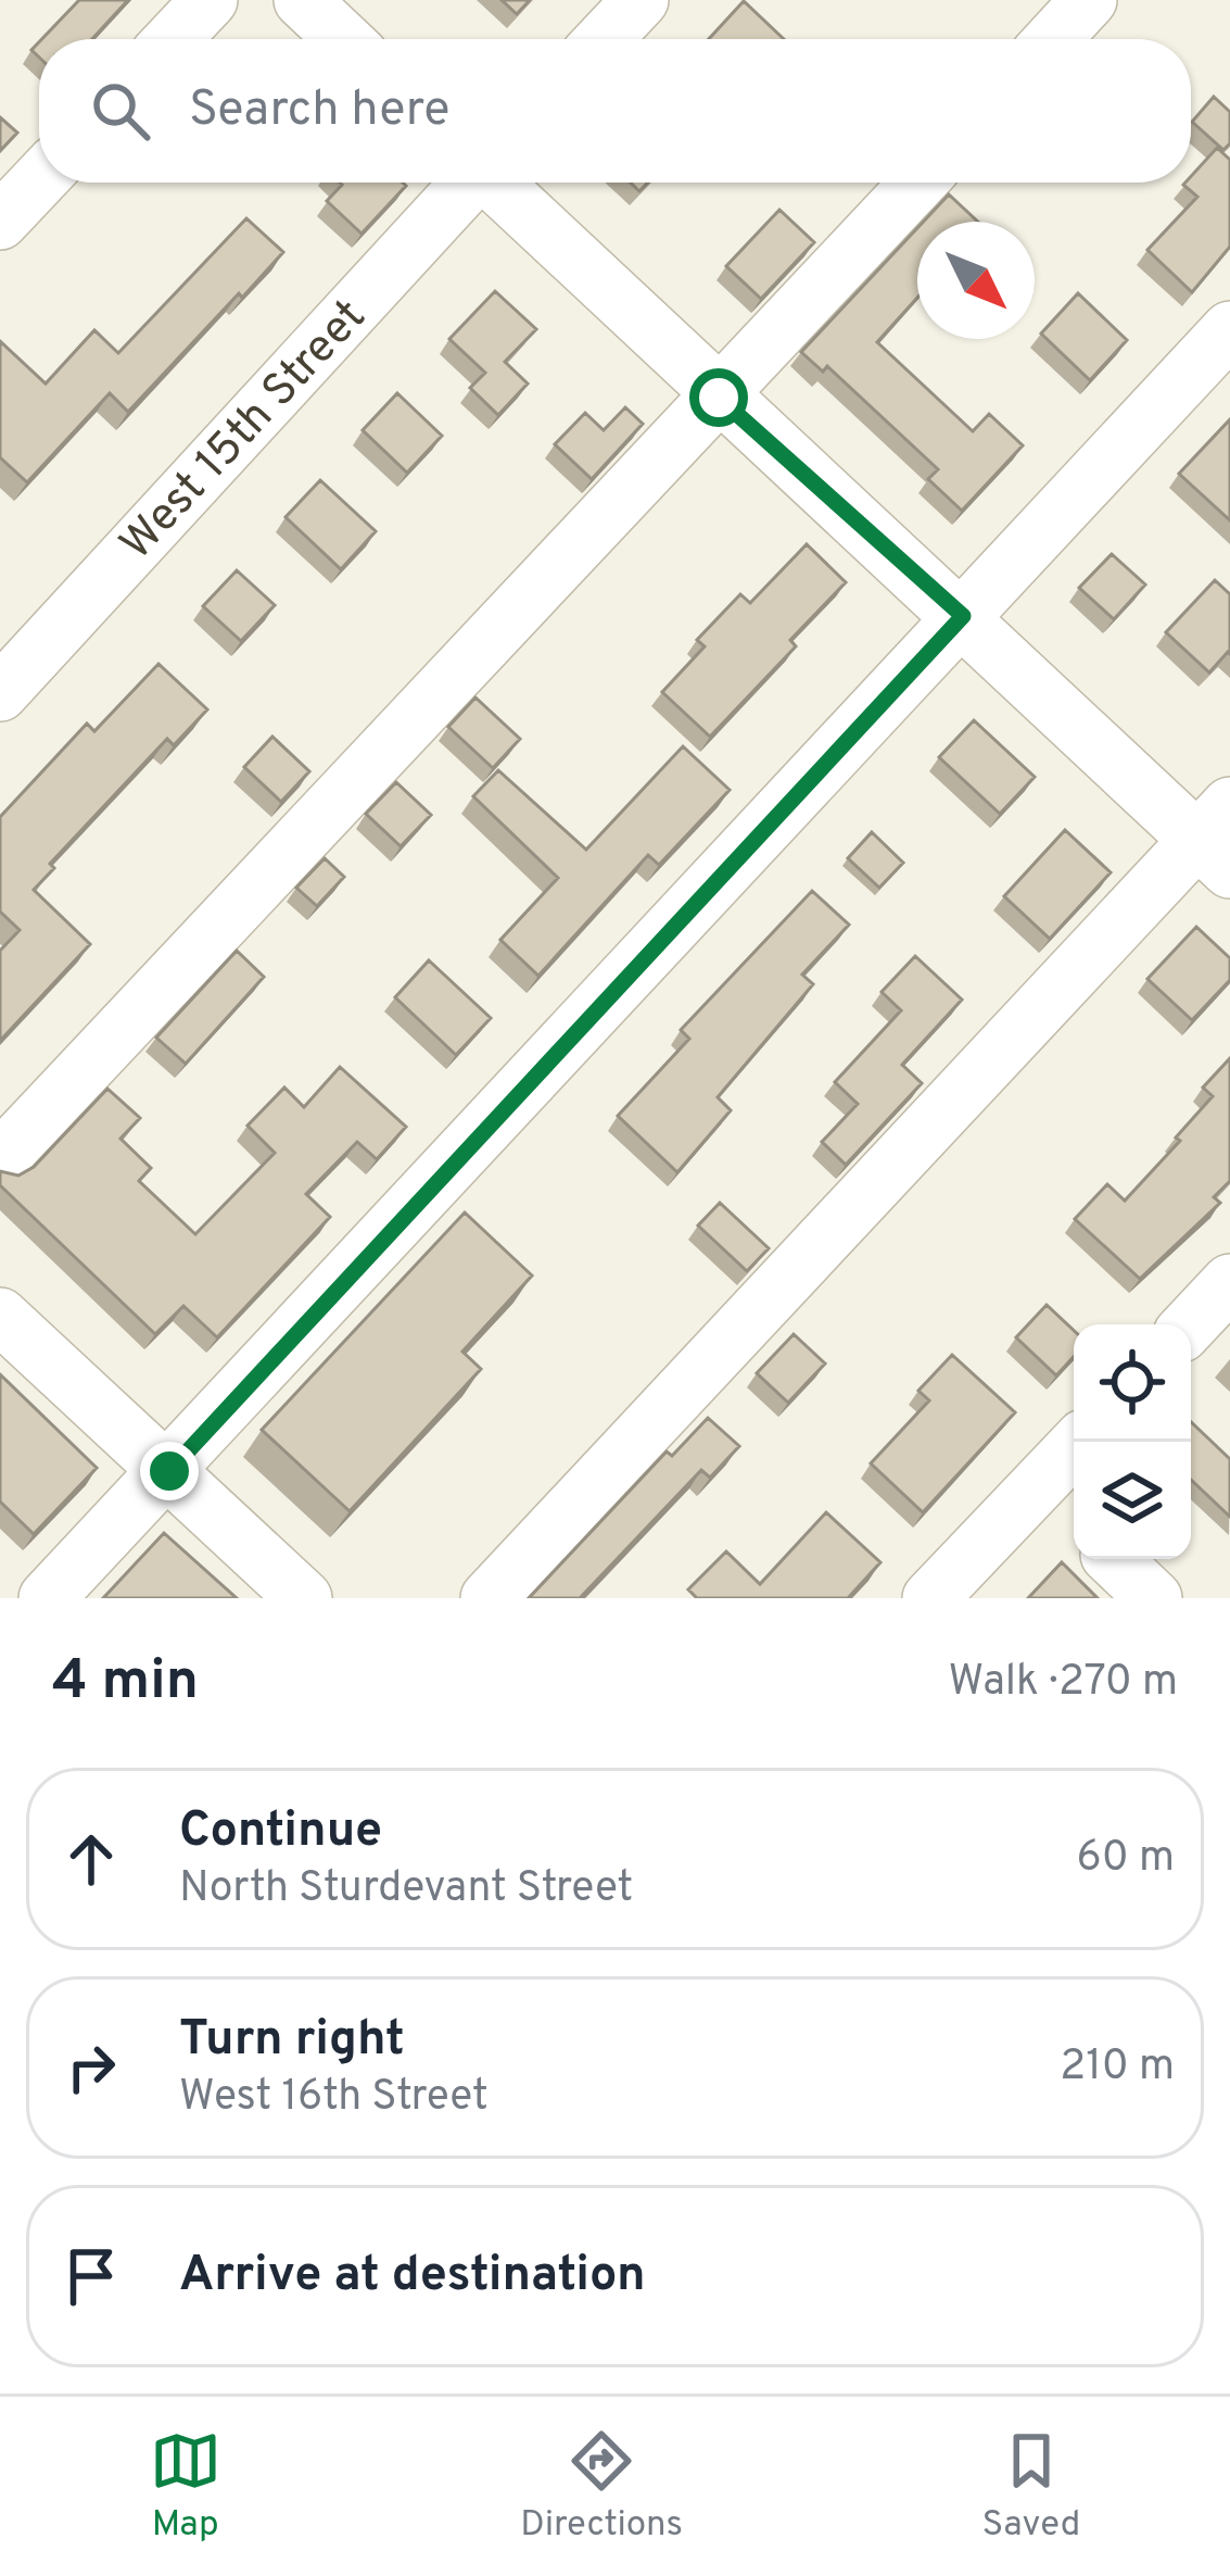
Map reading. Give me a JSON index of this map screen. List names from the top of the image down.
{
  "streets": {
    "street": ["West 15th Street"]
  },
  "north": "bottom right",
  "page": {
    "search": "Search here",
    "heading": ["4 min", "Walk · 270 m"],
    "list": [
      ["Continue", "North Sturdevant Street", "60 m"],
      ["Turn right", "West 16th Street", "210 m"],
      "Arrive at destination"
    ],
    "nav": ["Map", "Directions", "Saved"]
  }
}
